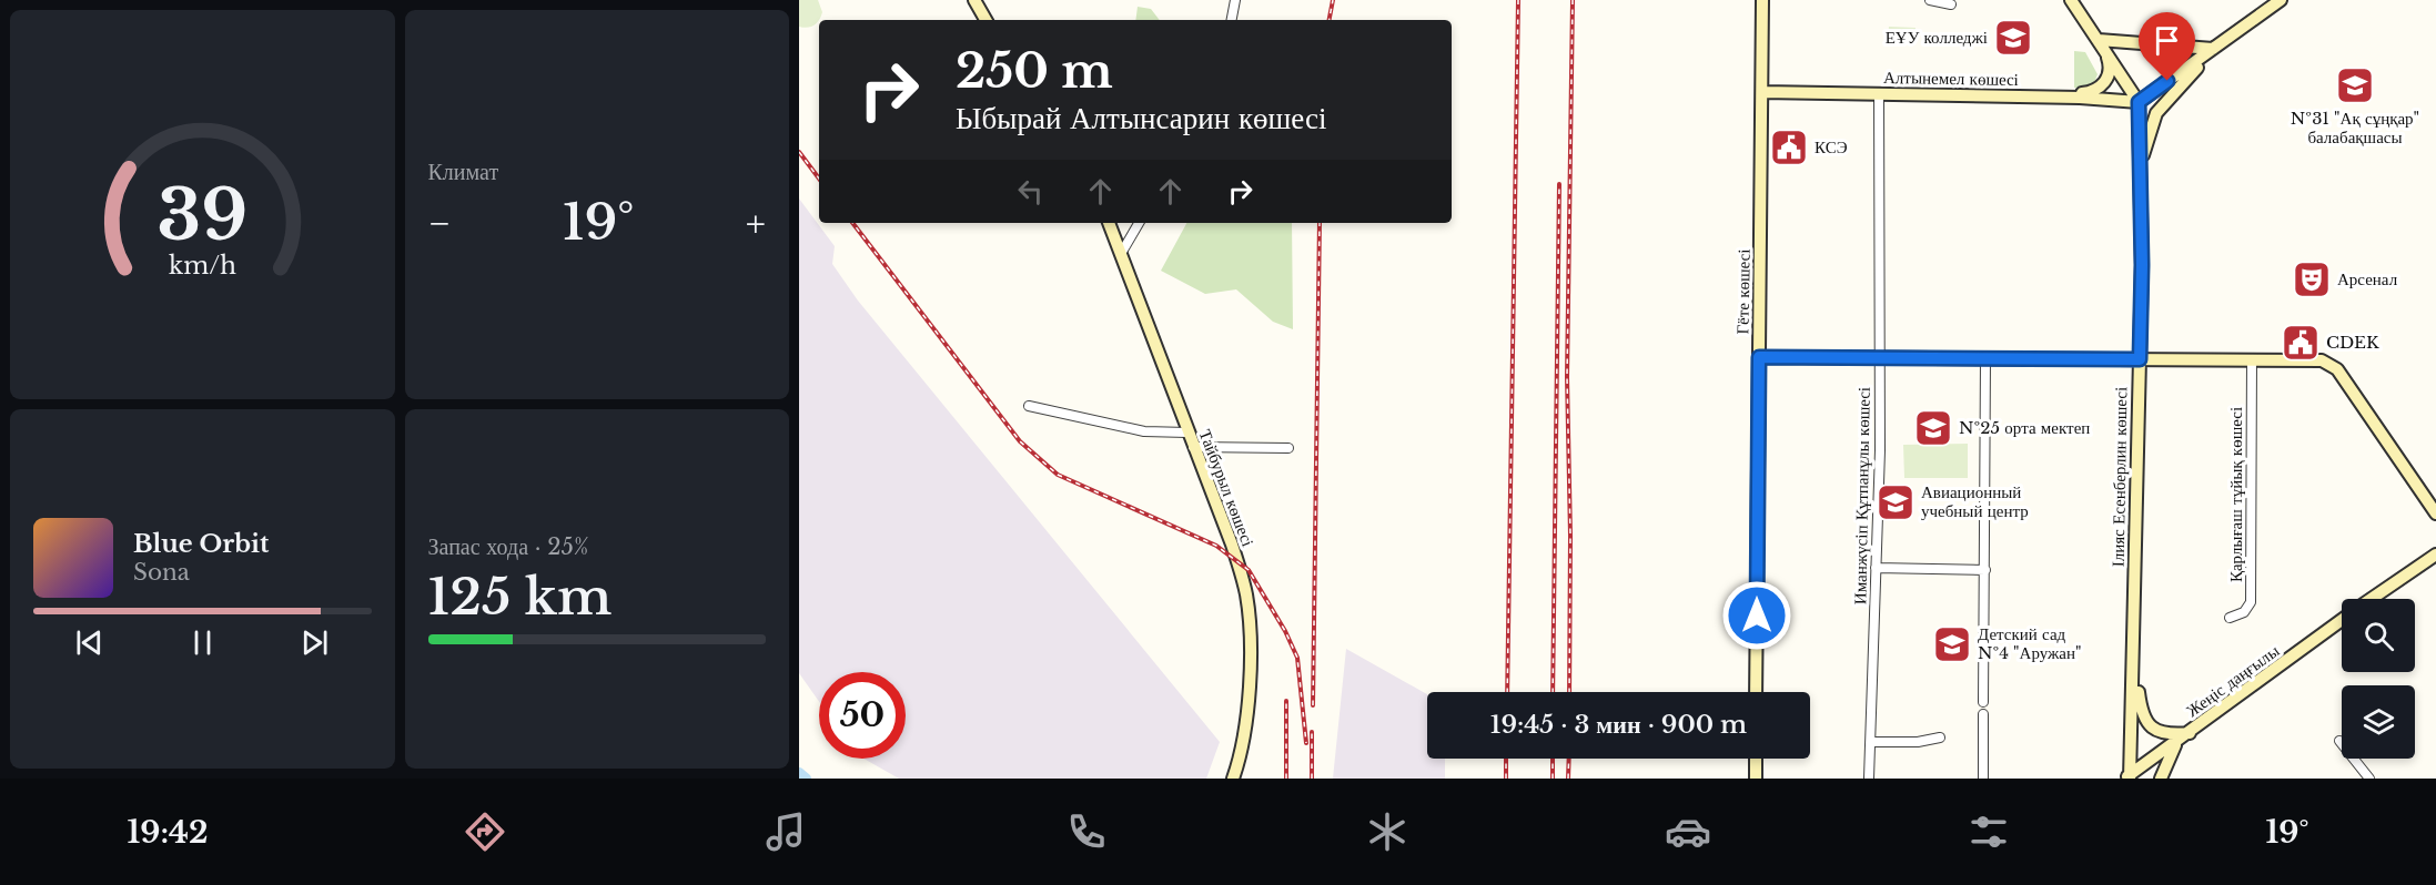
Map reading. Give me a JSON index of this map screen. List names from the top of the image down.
{
  "streets": {
    "main road": [
      "Алтынемел көшесі",
      "Гёте көшесі",
      "Ілияс Есенберлин көшесі",
      "Тайбурыл көшесі",
      "Жеңіс даңғылы"
    ],
    "street": ["Қарлығаш тұйық көшесі", "Иманжүсіп Құтпанұлы көшесі"]
  },
  "crossings": [
    ["Алтынемел көшесі", "Гёте көшесі"],
    ["Алтынемел көшесі", "Ілияс Есенберлин көшесі"],
    ["Алтынемел көшесі", "Иманжүсіп Құтпанұлы көшесі"],
    ["Ілияс Есенберлин көшесі", "Жеңіс даңғылы"]
  ],
  "places": {
    "school or university": [
      "ЕҰУ колледжі",
      "№31 \"Ақ сұңқар\" балабақшасы",
      "№25 орта мектеп",
      "Авиационный учебный центр",
      "Детский сад №4 \"Аружан\""
    ],
    "public building": ["КСЭ", "CDEK"],
    "theatre": ["Арсенал"]
  },
  "page": {
    "tile": [
      "Климат",
      ["Запас хода · 25%", "125 km"]
    ],
    "turn": ["250 m", "Ыбырай Алтынсарин көшесі"],
    "heat": ["−", "19°", "+"],
    "song": ["Blue Orbit", "Sona"],
    "limit": "50",
    "trip": "19:45 · 3 мин · 900 m",
    "tabs": ["19:42", "19°"],
    "gauge": ["39", "km/h"]
  }
}
